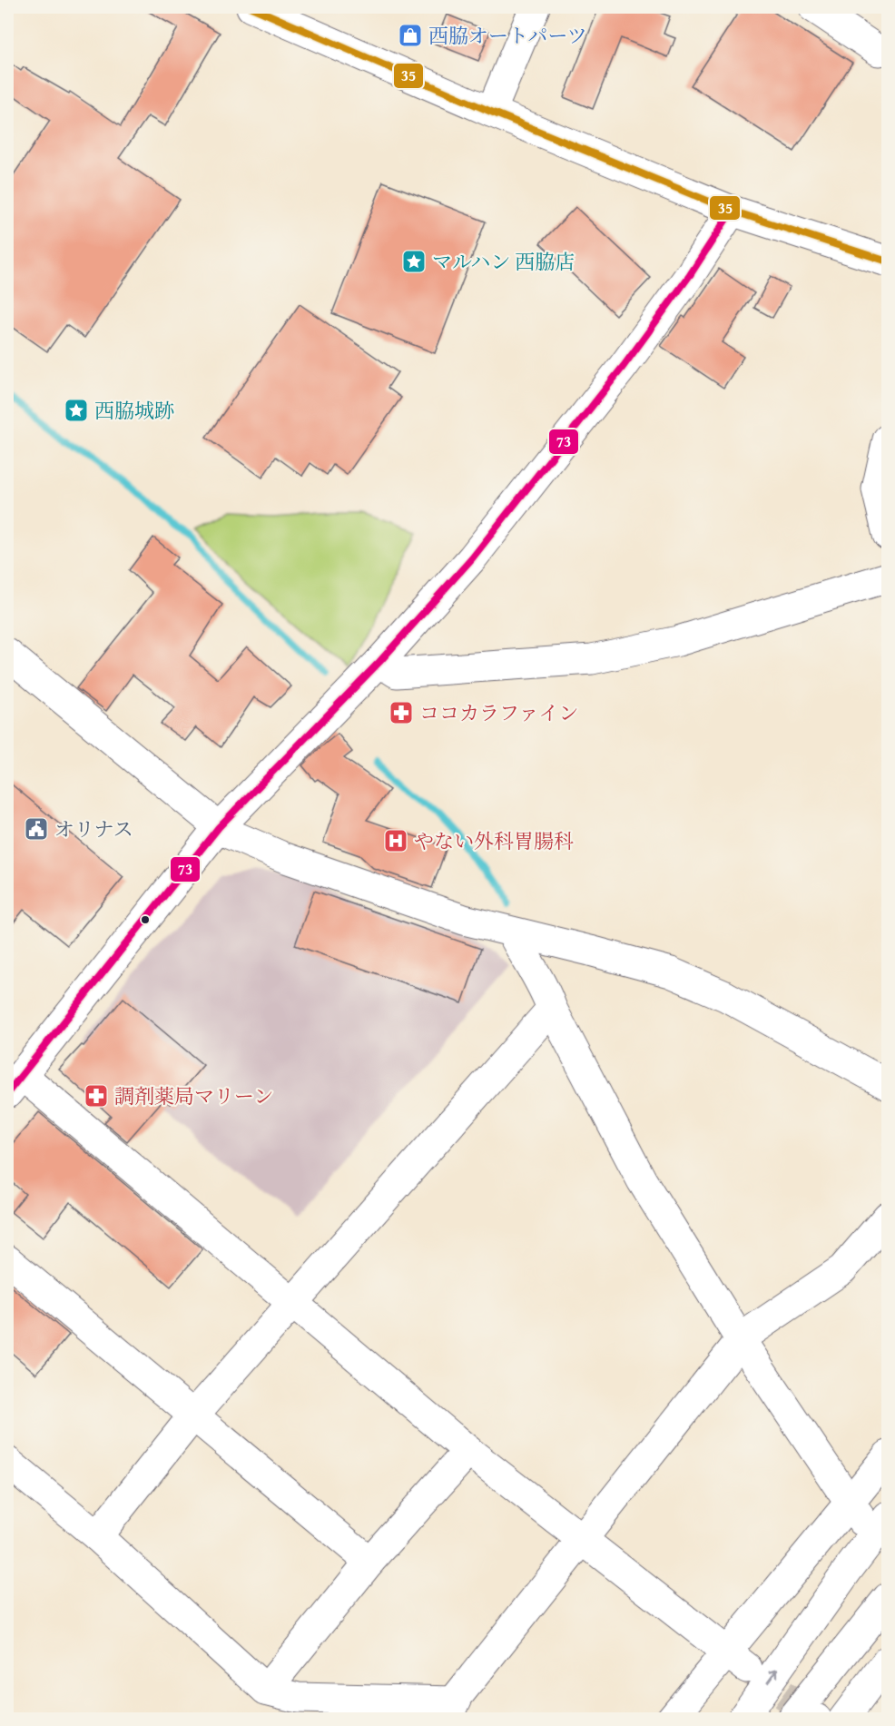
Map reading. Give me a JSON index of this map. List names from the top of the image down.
{
  "places": {
    "shop": ["西脇オートパーツ"],
    "place": ["マルハン 西脇店", "西脇城跡"],
    "pharmacy": ["ココカラファイン", "調剤薬局マリーン"],
    "public building": ["オリナス"],
    "hospital": ["やない外科胃腸科"]
  },
  "lines": ["transit line 35", "transit line 73"]
}
